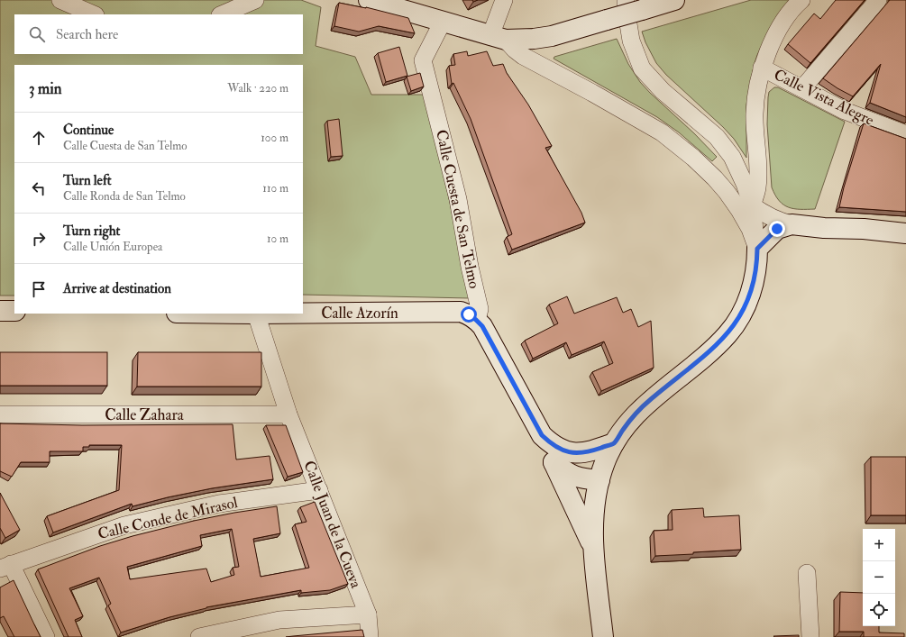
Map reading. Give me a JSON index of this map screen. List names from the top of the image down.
{
  "streets": {
    "street": [
      "Calle Vista Alegre",
      "Calle Cuesta de San Telmo",
      "Calle Azorín",
      "Calle Zahara",
      "Calle Conde de Mirasol",
      "Calle Juan de la Cueva"
    ]
  },
  "crossings": [
    ["Calle Cuesta de San Telmo", "Calle Azorín"],
    ["Calle Zahara", "Calle Juan de la Cueva"],
    ["Calle Conde de Mirasol", "Calle Juan de la Cueva"]
  ],
  "page": {
    "search": "Search here",
    "heading": ["3 min", "Walk · 220 m"],
    "list": [
      ["Continue", "Calle Cuesta de San Telmo", "100 m"],
      ["Turn left", "Calle Ronda de San Telmo", "110 m"],
      ["Turn right", "Calle Unión Europea", "10 m"],
      "Arrive at destination"
    ],
    "map_buttons": ["+", "−"]
  }
}
